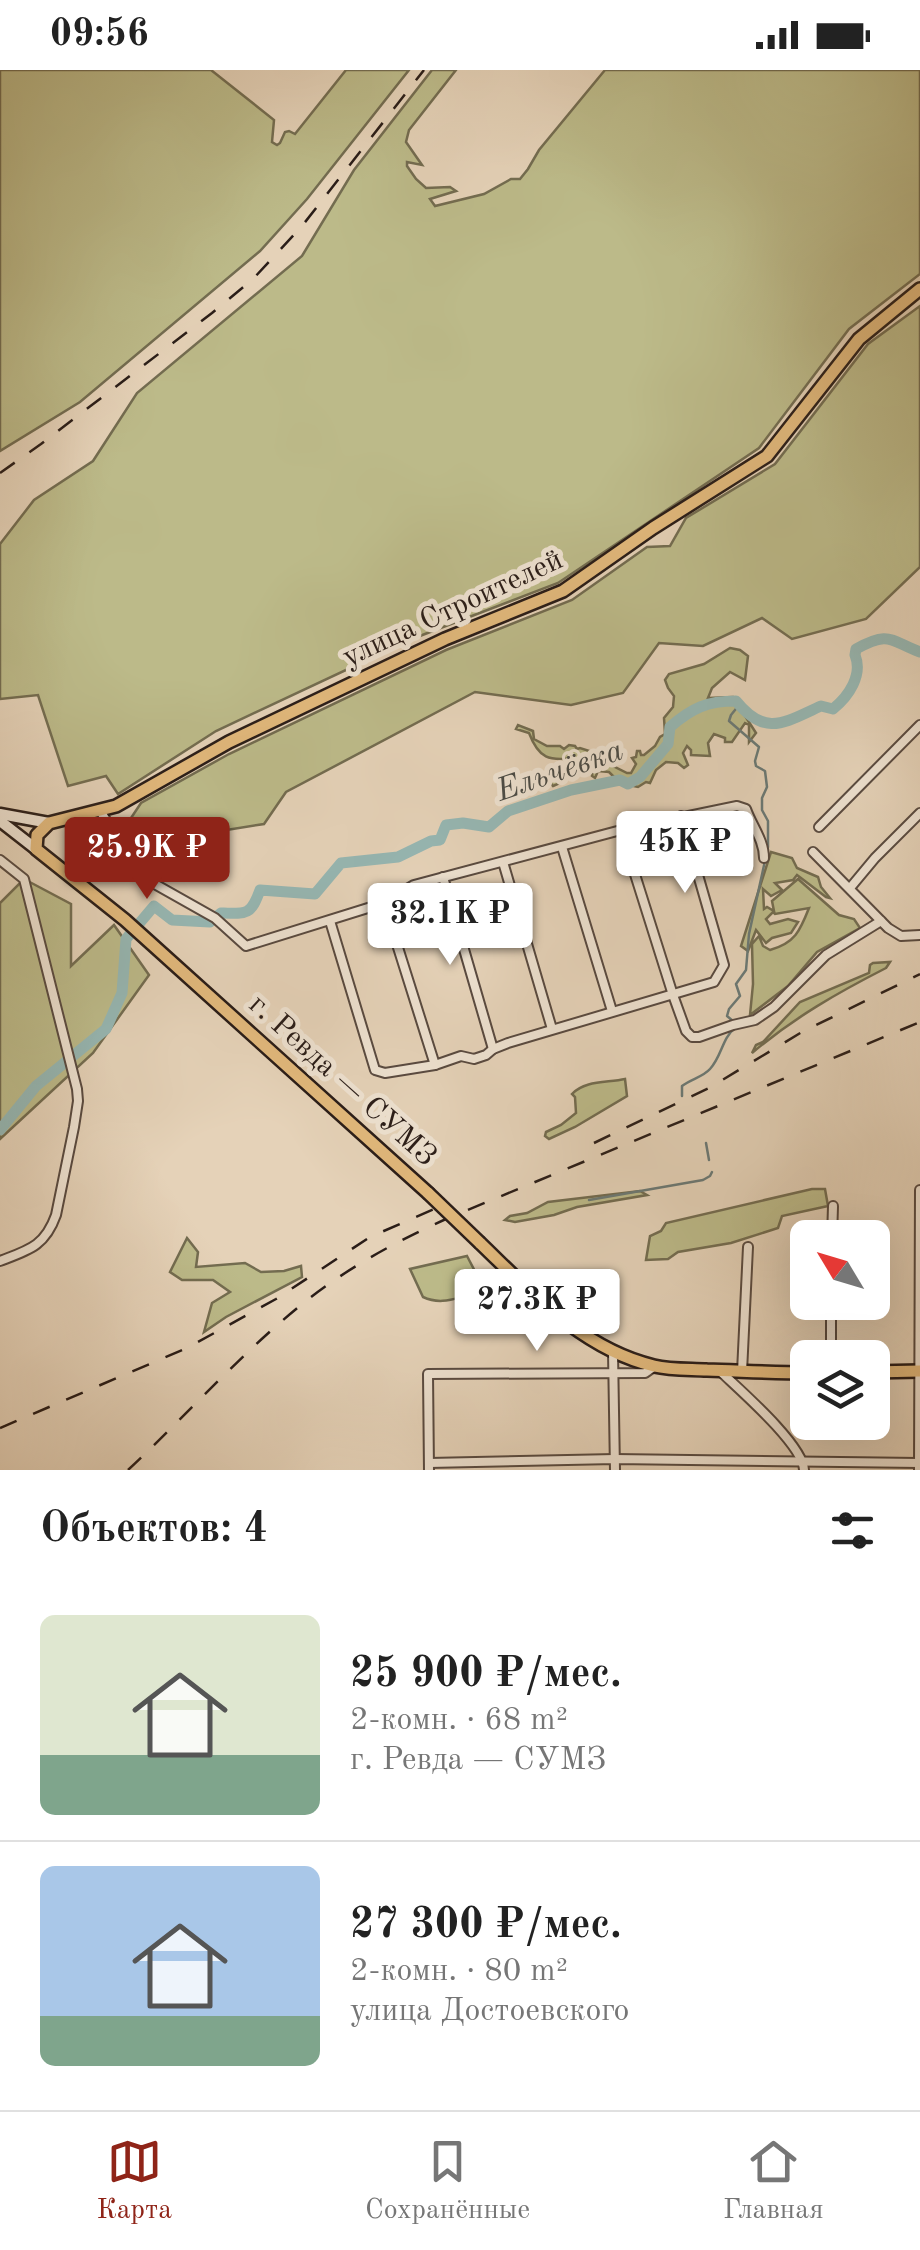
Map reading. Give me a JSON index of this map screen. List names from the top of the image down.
{
  "streets": {
    "main road": ["улица Строителей", "г. Ревда — СУМЗ"]
  },
  "crossings": [
    ["улица Строителей", "г. Ревда — СУМЗ"]
  ],
  "water": ["Ельчёвка"],
  "north": "top left",
  "page": {
    "status": "09:56",
    "price": [
      "45K ₽",
      "25.9K ₽",
      "32.1K ₽",
      "27.3K ₽"
    ],
    "heading": "Объектов: 4",
    "list": [
      {
        "name": "25 900 ₽/мес.",
        "note": "2-комн. · 68 m² · г. Ревда — СУМЗ"
      },
      {
        "name": "27 300 ₽/мес.",
        "note": "2-комн. · 80 m² · улица Достоевского"
      }
    ],
    "tabs": ["Карта", "Сохранённые", "Главная"]
  }
}
